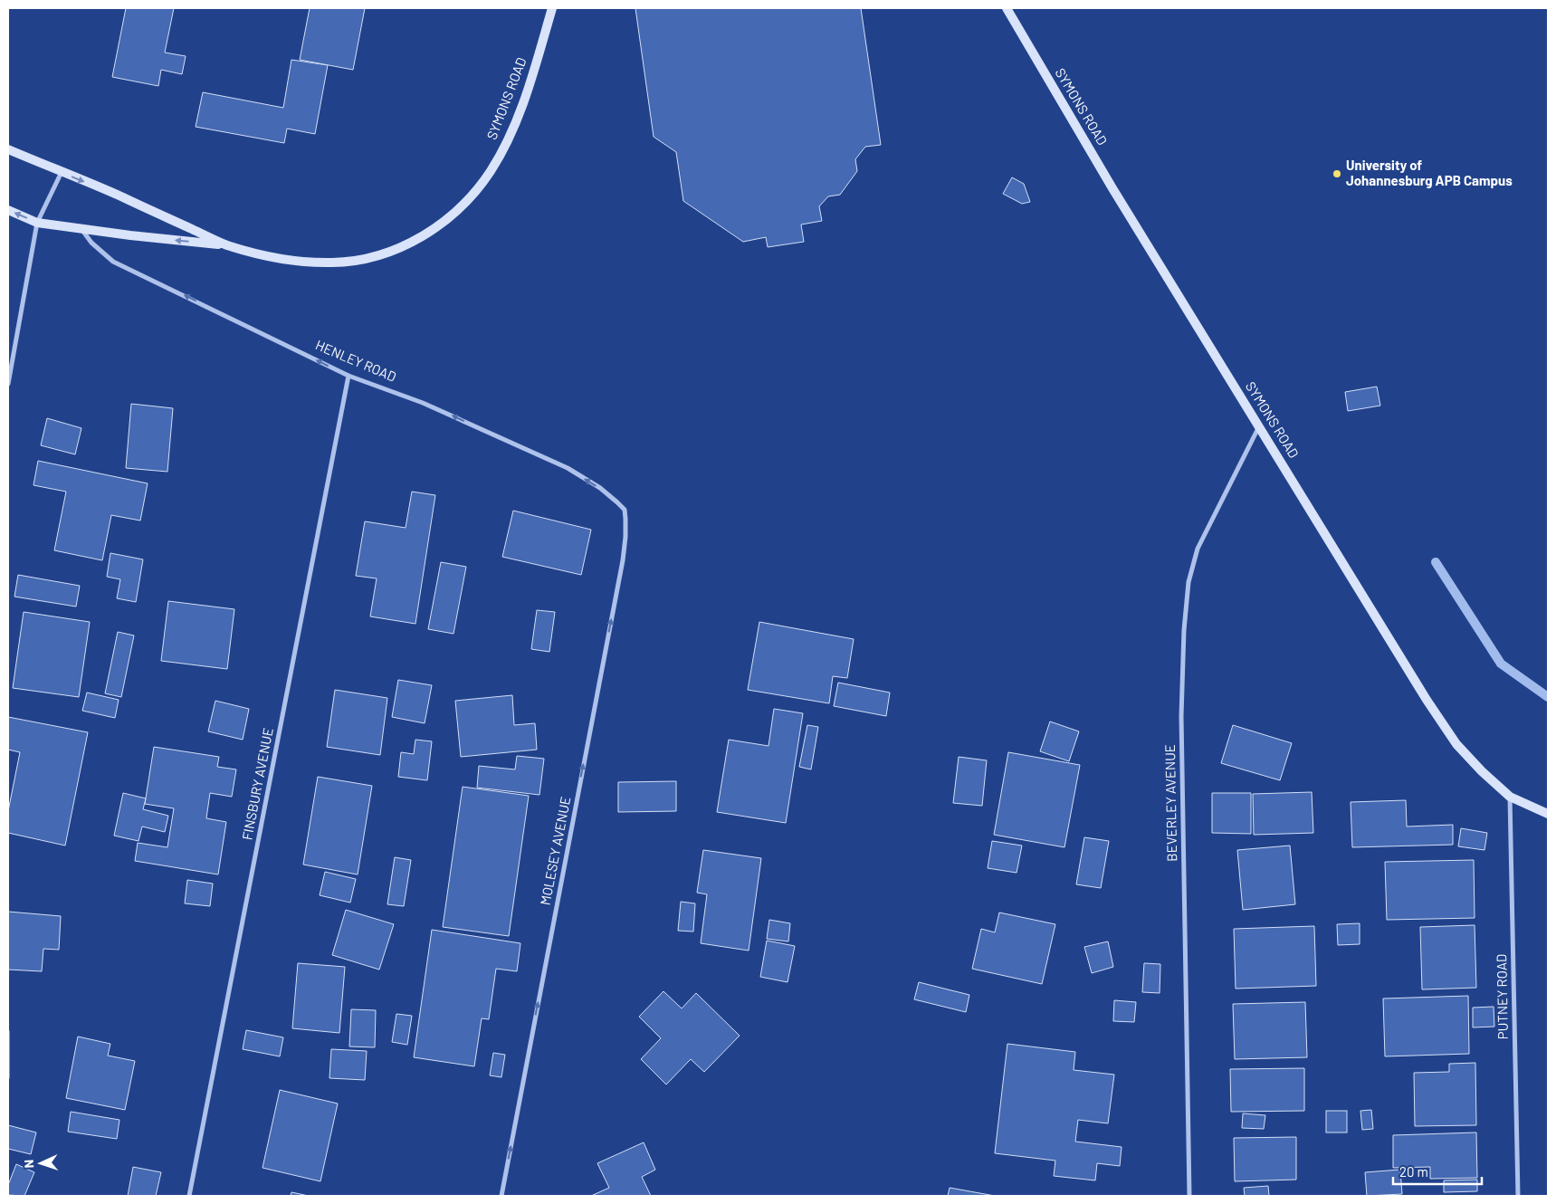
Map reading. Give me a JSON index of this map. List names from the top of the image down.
{
  "streets": {
    "main road": ["SYMONS ROAD"],
    "street": [
      "HENLEY ROAD",
      "FINSBURY AVENUE",
      "BEVERLEY AVENUE",
      "MOLESEY AVENUE",
      "PUTNEY ROAD"
    ]
  },
  "crossings": [
    ["SYMONS ROAD", "BEVERLEY AVENUE"],
    ["SYMONS ROAD", "PUTNEY ROAD"],
    ["HENLEY ROAD", "FINSBURY AVENUE"],
    ["HENLEY ROAD", "MOLESEY AVENUE"]
  ],
  "one_way": ["HENLEY ROAD", "MOLESEY AVENUE"],
  "places": ["University of Johannesburg APB Campus"],
  "scale_bar": "20 m",
  "north": "left"
}
